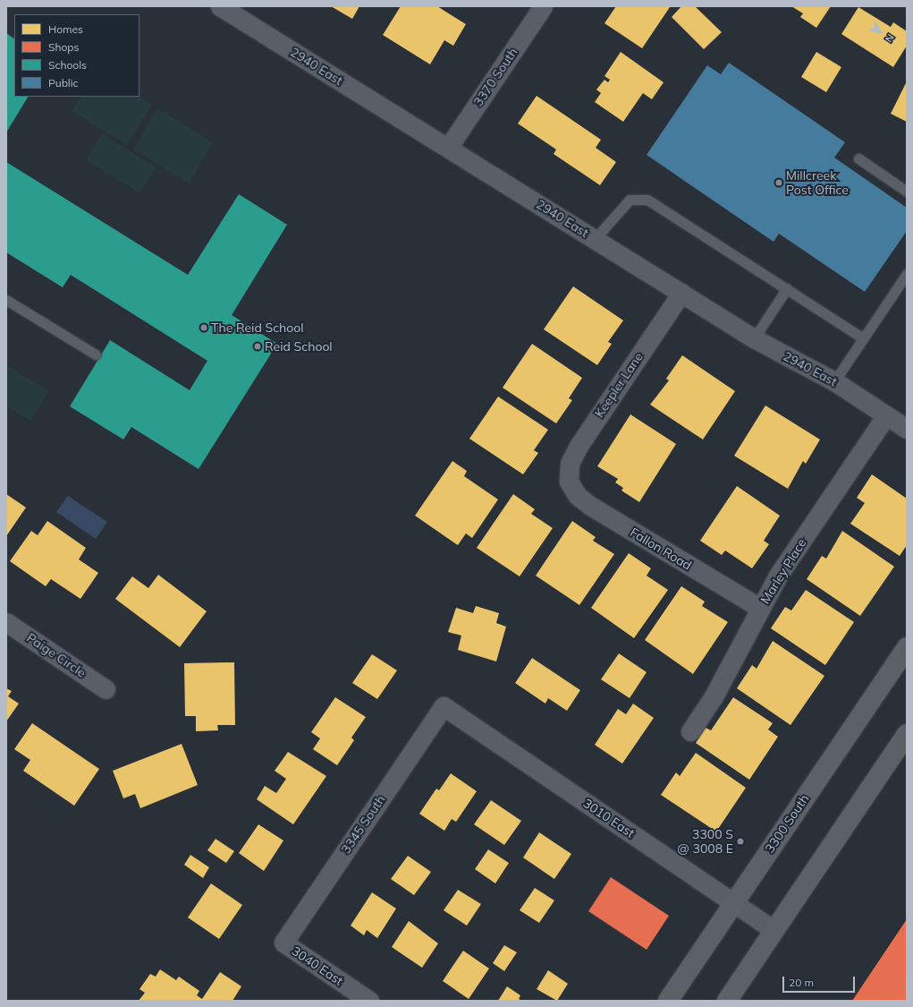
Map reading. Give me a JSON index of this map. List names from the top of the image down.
{
  "streets": {
    "main road": ["3300 South"],
    "street": [
      "2940 East",
      "3370 South",
      "Keepler Lane",
      "Fallon Road",
      "Marley Place",
      "Paige Circle",
      "3010 East",
      "3345 South",
      "3040 East"
    ]
  },
  "crossings": [
    ["2940 East", "3370 South"],
    ["2940 East", "Keepler Lane"],
    ["2940 East", "Marley Place"],
    ["Keepler Lane", "Fallon Road"],
    ["Fallon Road", "Marley Place"],
    ["3010 East", "3300 South"],
    ["3010 East", "3345 South"],
    ["3345 South", "3040 East"]
  ],
  "places": [
    "Millcreek Post Office",
    "The Reid School",
    "Reid School",
    "3300 S @ 3008 E"
  ],
  "legend": [
    "Homes",
    "Shops",
    "Schools",
    "Public"
  ],
  "scale_bar": "20 m",
  "north": "bottom right"
}
